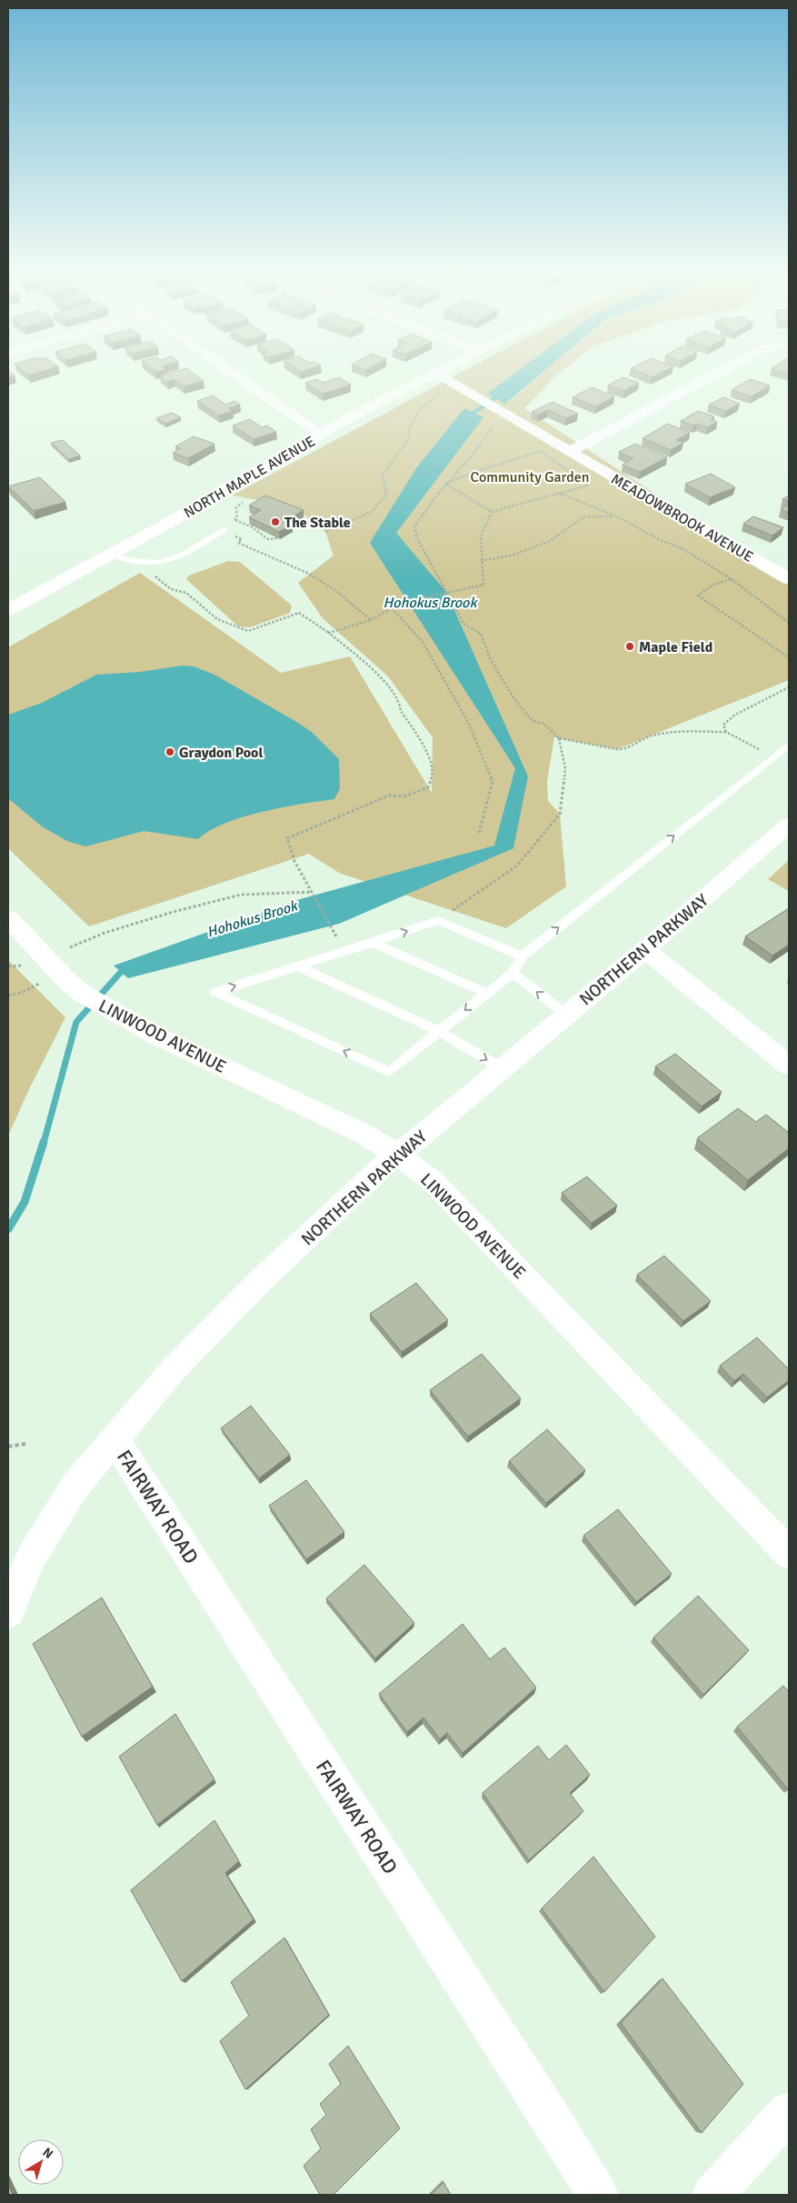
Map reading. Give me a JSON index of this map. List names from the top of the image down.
{
  "streets": {
    "street": [
      "NORTH MAPLE AVENUE",
      "MEADOWBROOK AVENUE",
      "NORTHERN PARKWAY",
      "LINWOOD AVENUE",
      "FAIRWAY ROAD"
    ]
  },
  "crossings": [
    ["NORTHERN PARKWAY", "LINWOOD AVENUE"],
    ["NORTHERN PARKWAY", "FAIRWAY ROAD"]
  ],
  "water": ["Hohokus Brook"],
  "parks": ["Community Garden"],
  "places": ["The Stable", "Maple Field", "Graydon Pool"],
  "north": "top right"
}
